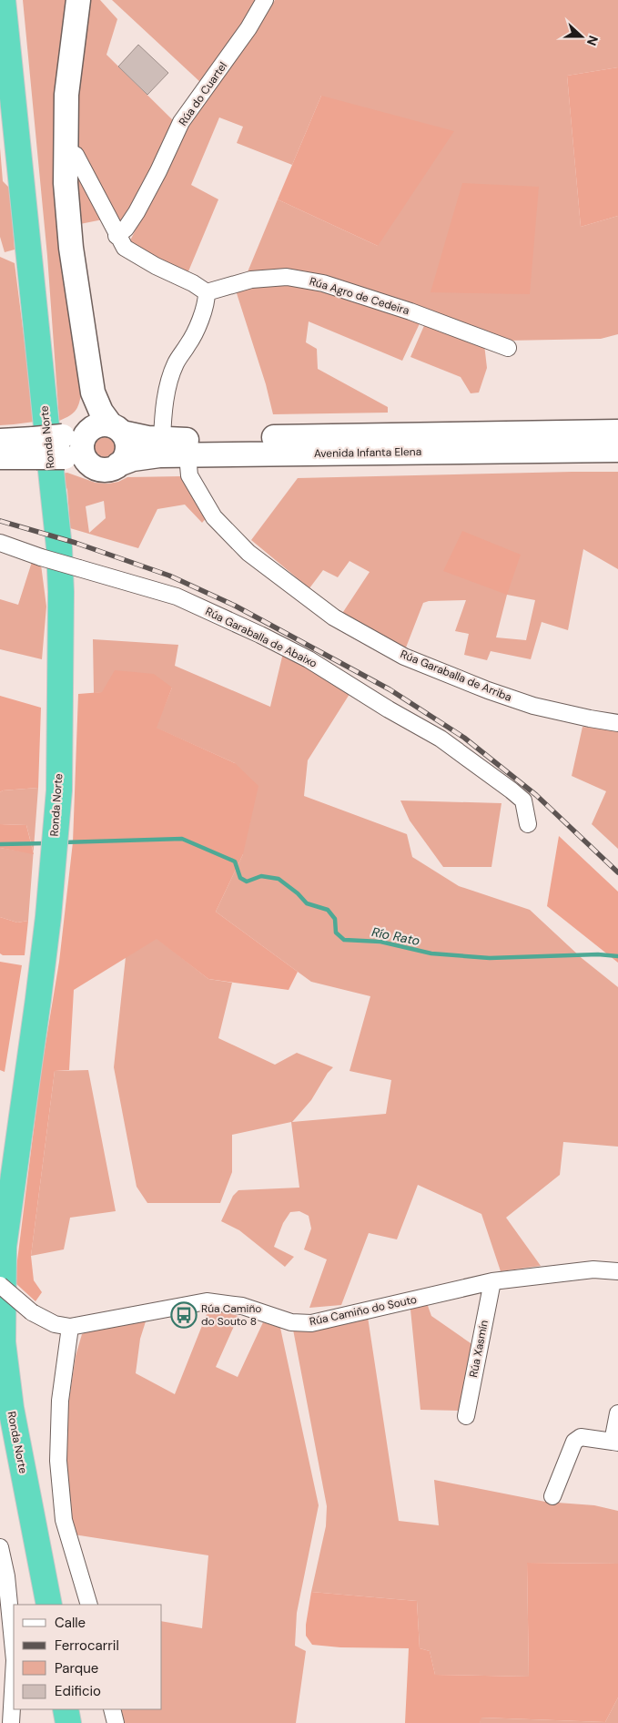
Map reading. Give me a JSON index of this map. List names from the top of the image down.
{
  "streets": {
    "highway": ["Ronda Norte"],
    "street": [
      "Rúa do Cuartel",
      "Rúa Agro de Cedeira",
      "Avenida Infanta Elena",
      "Rúa Garaballa de Abaixo",
      "Rúa Garaballa de Arriba",
      "Rúa Camiño do Souto",
      "Rúa Xasmín"
    ]
  },
  "crossings": [
    ["Avenida Infanta Elena", "Rúa Garaballa de Arriba"],
    ["Rúa Camiño do Souto", "Rúa Xasmín"]
  ],
  "water": ["Río Rato"],
  "places": {
    "bus stop": ["Rúa Camiño do Souto 8"]
  },
  "legend": [
    "Calle",
    "Ferrocarril",
    "Parque",
    "Edificio"
  ],
  "north": "right"
}
